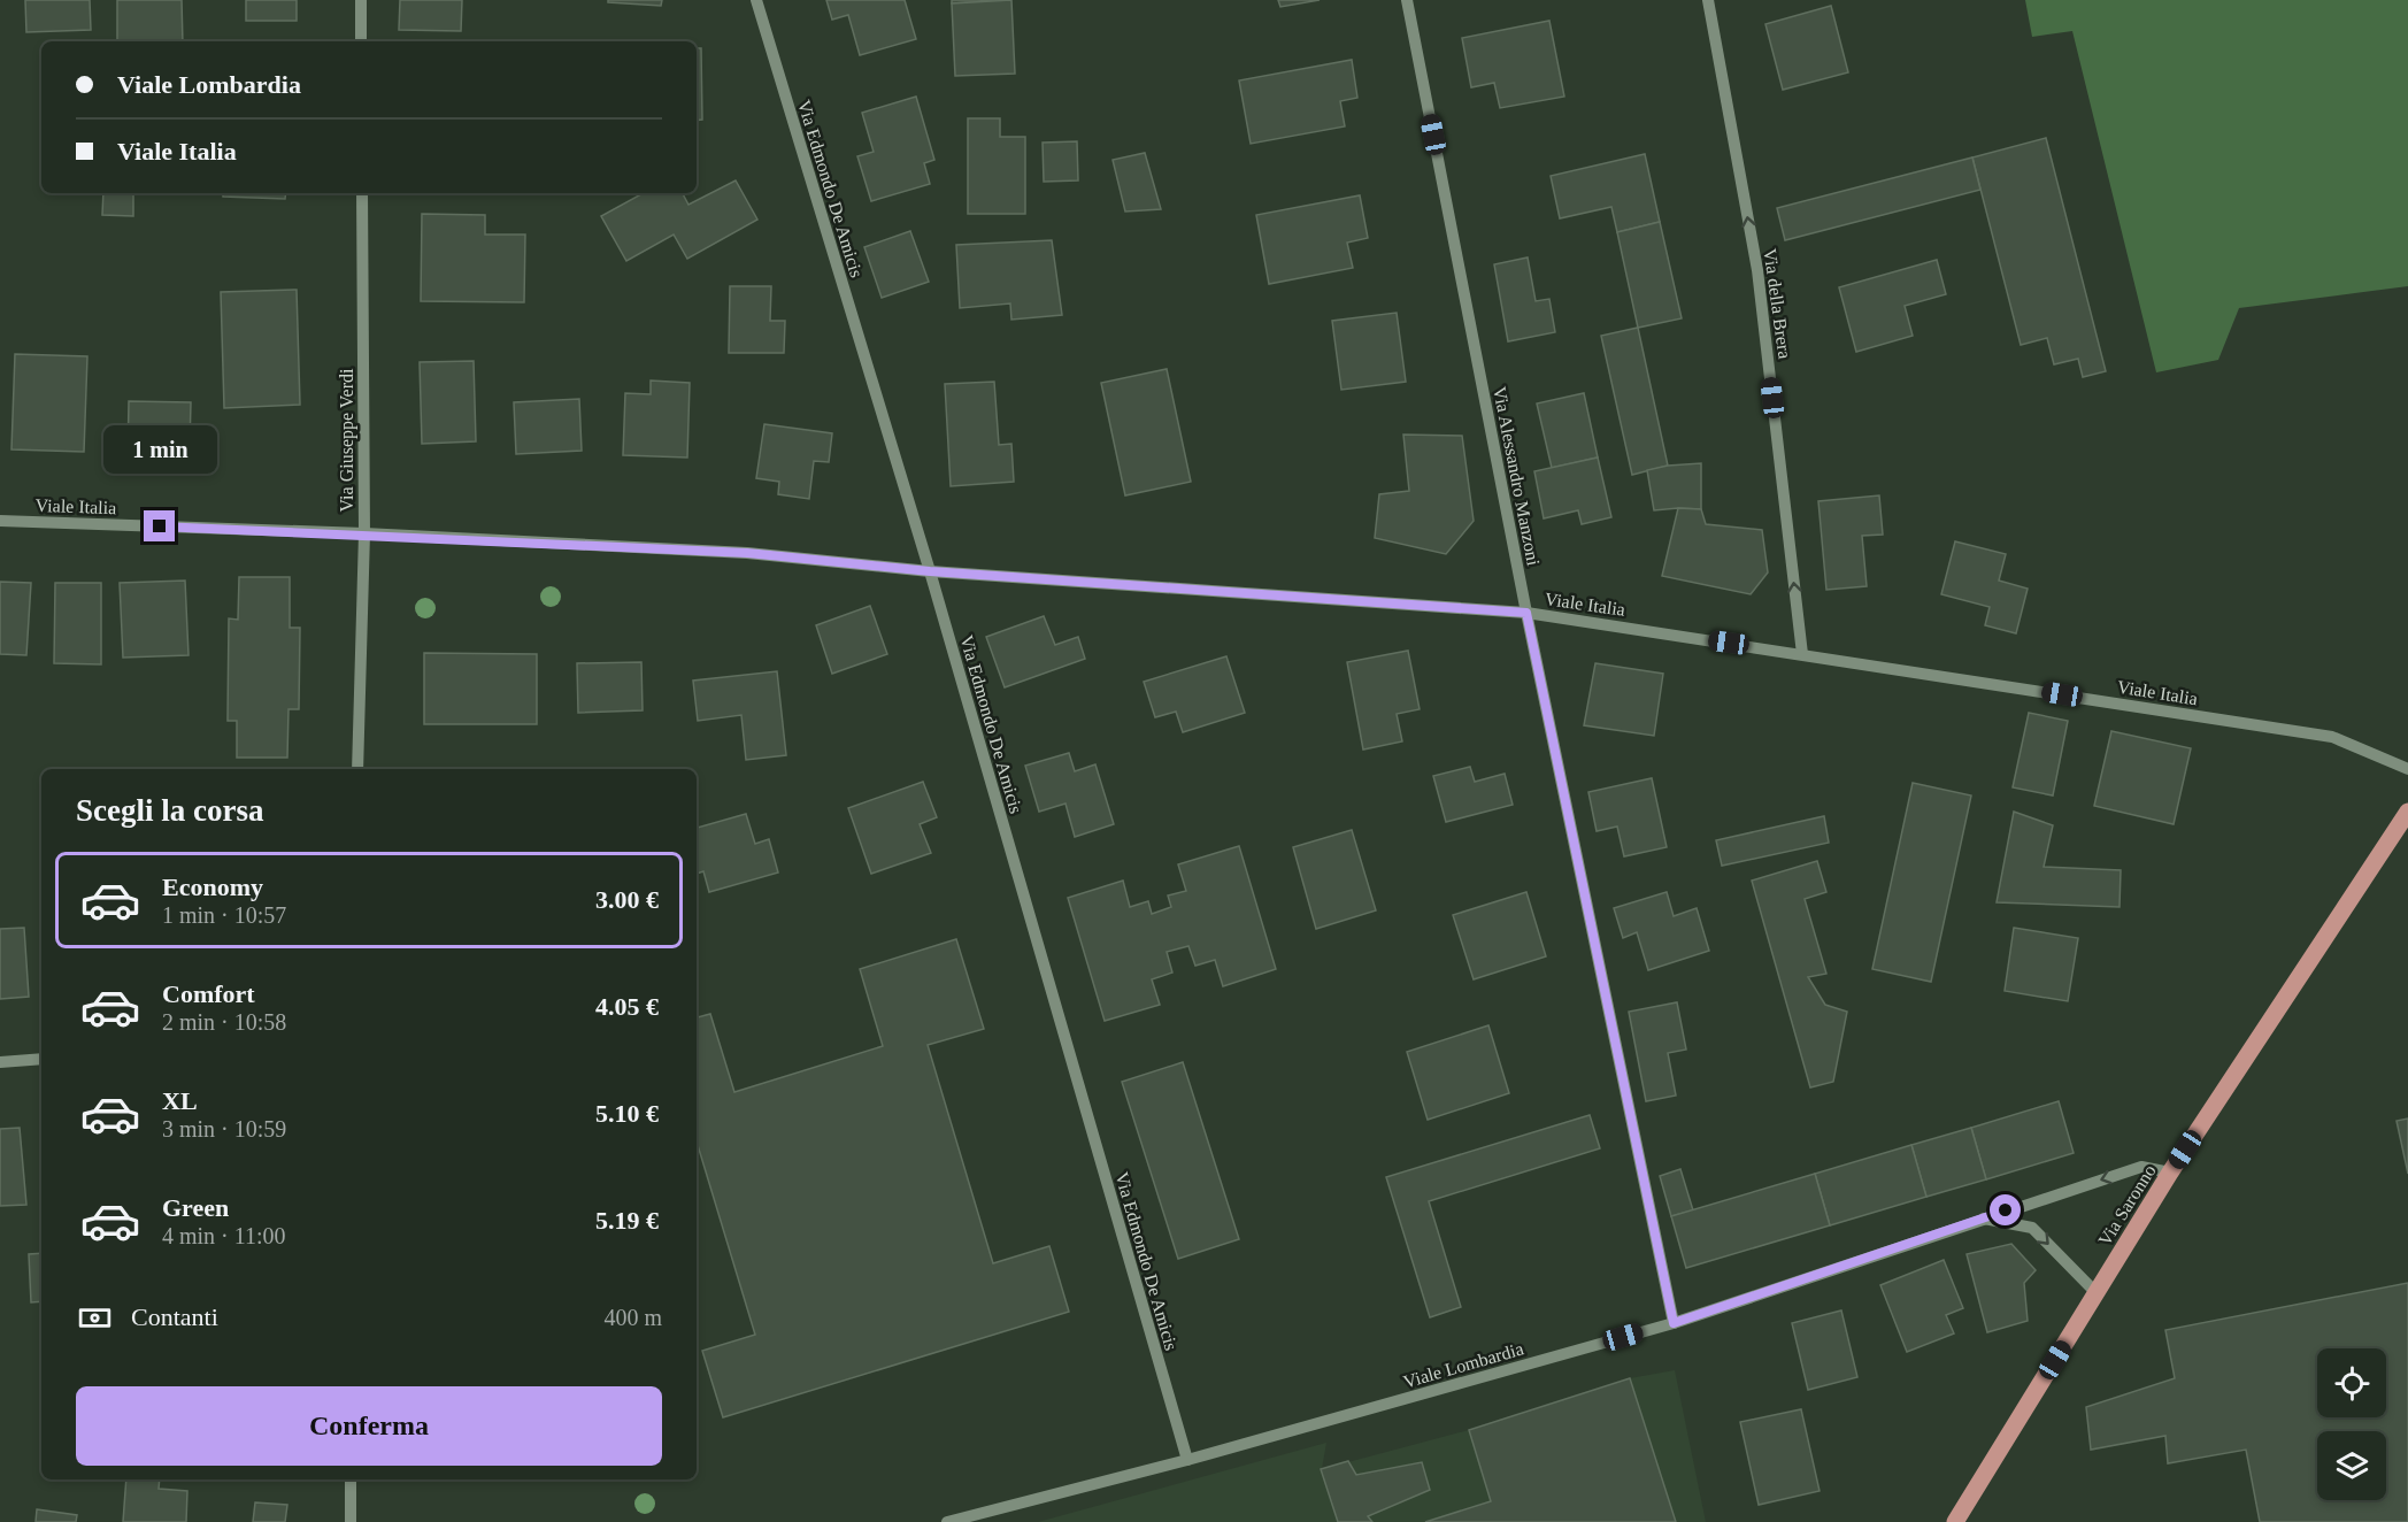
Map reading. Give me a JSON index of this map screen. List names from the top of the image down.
{
  "streets": {
    "main road": ["Via Saronno"],
    "street": [
      "Via Edmondo De Amicis",
      "Via della Brera",
      "Via Giuseppe Verdi",
      "Via Alessandro Manzoni",
      "Viale Italia",
      "Viale Lombardia"
    ]
  },
  "crossings": [
    ["Via Edmondo De Amicis", "Viale Italia"],
    ["Via Edmondo De Amicis", "Viale Lombardia"],
    ["Via della Brera", "Viale Italia"],
    ["Via Giuseppe Verdi", "Viale Italia"],
    ["Via Alessandro Manzoni", "Viale Italia"],
    ["Via Alessandro Manzoni", "Viale Lombardia"],
    ["Via Saronno", "Viale Lombardia"]
  ],
  "one_way": ["Via della Brera"],
  "page": {
    "banner": ["Viale Lombardia", "Viale Italia"],
    "bubble": "1 min",
    "heading": "Scegli la corsa",
    "list": [
      {
        "name": "Economy",
        "note": "1 min · 10:57",
        "value": "3.00 €"
      },
      {
        "name": "Comfort",
        "note": "2 min · 10:58",
        "value": "4.05 €"
      },
      {
        "name": "XL",
        "note": "3 min · 10:59",
        "value": "5.10 €"
      },
      {
        "name": "Green",
        "note": "4 min · 11:00",
        "value": "5.19 €"
      }
    ],
    "pay": ["Contanti", "400 m"],
    "buttons": "Conferma"
  }
}
